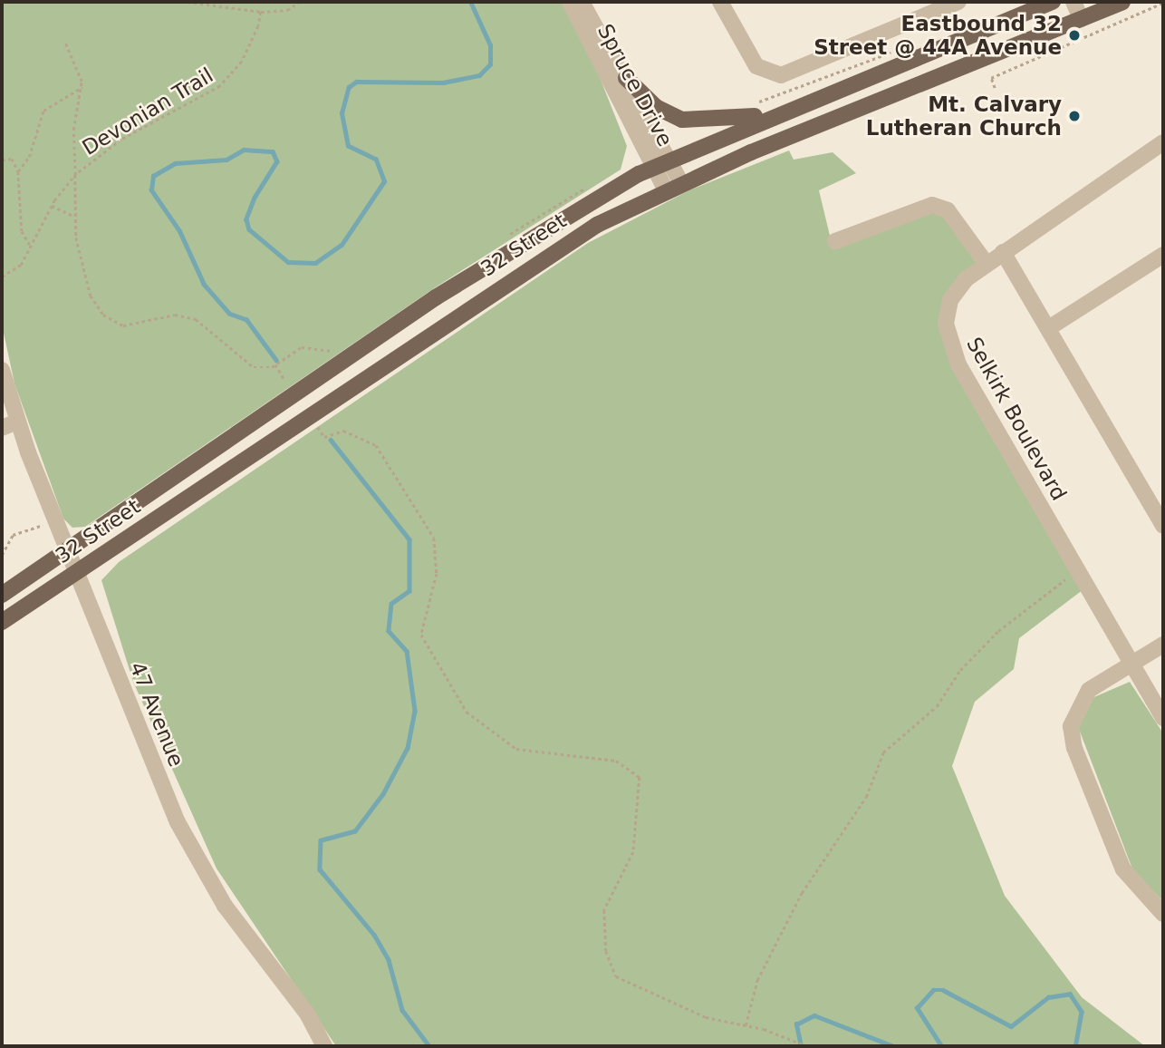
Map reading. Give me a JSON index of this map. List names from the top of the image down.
{
  "streets": {
    "main road": ["32 Street"],
    "street": ["Spruce Drive", "Selkirk Boulevard", "47 Avenue"],
    "path": ["Devonian Trail"]
  },
  "crossings": [
    ["Spruce Drive", "32 Street"],
    ["32 Street", "47 Avenue"]
  ],
  "places": ["Eastbound 32 Street @ 44A Avenue", "Mt. Calvary Lutheran Church"]
}
